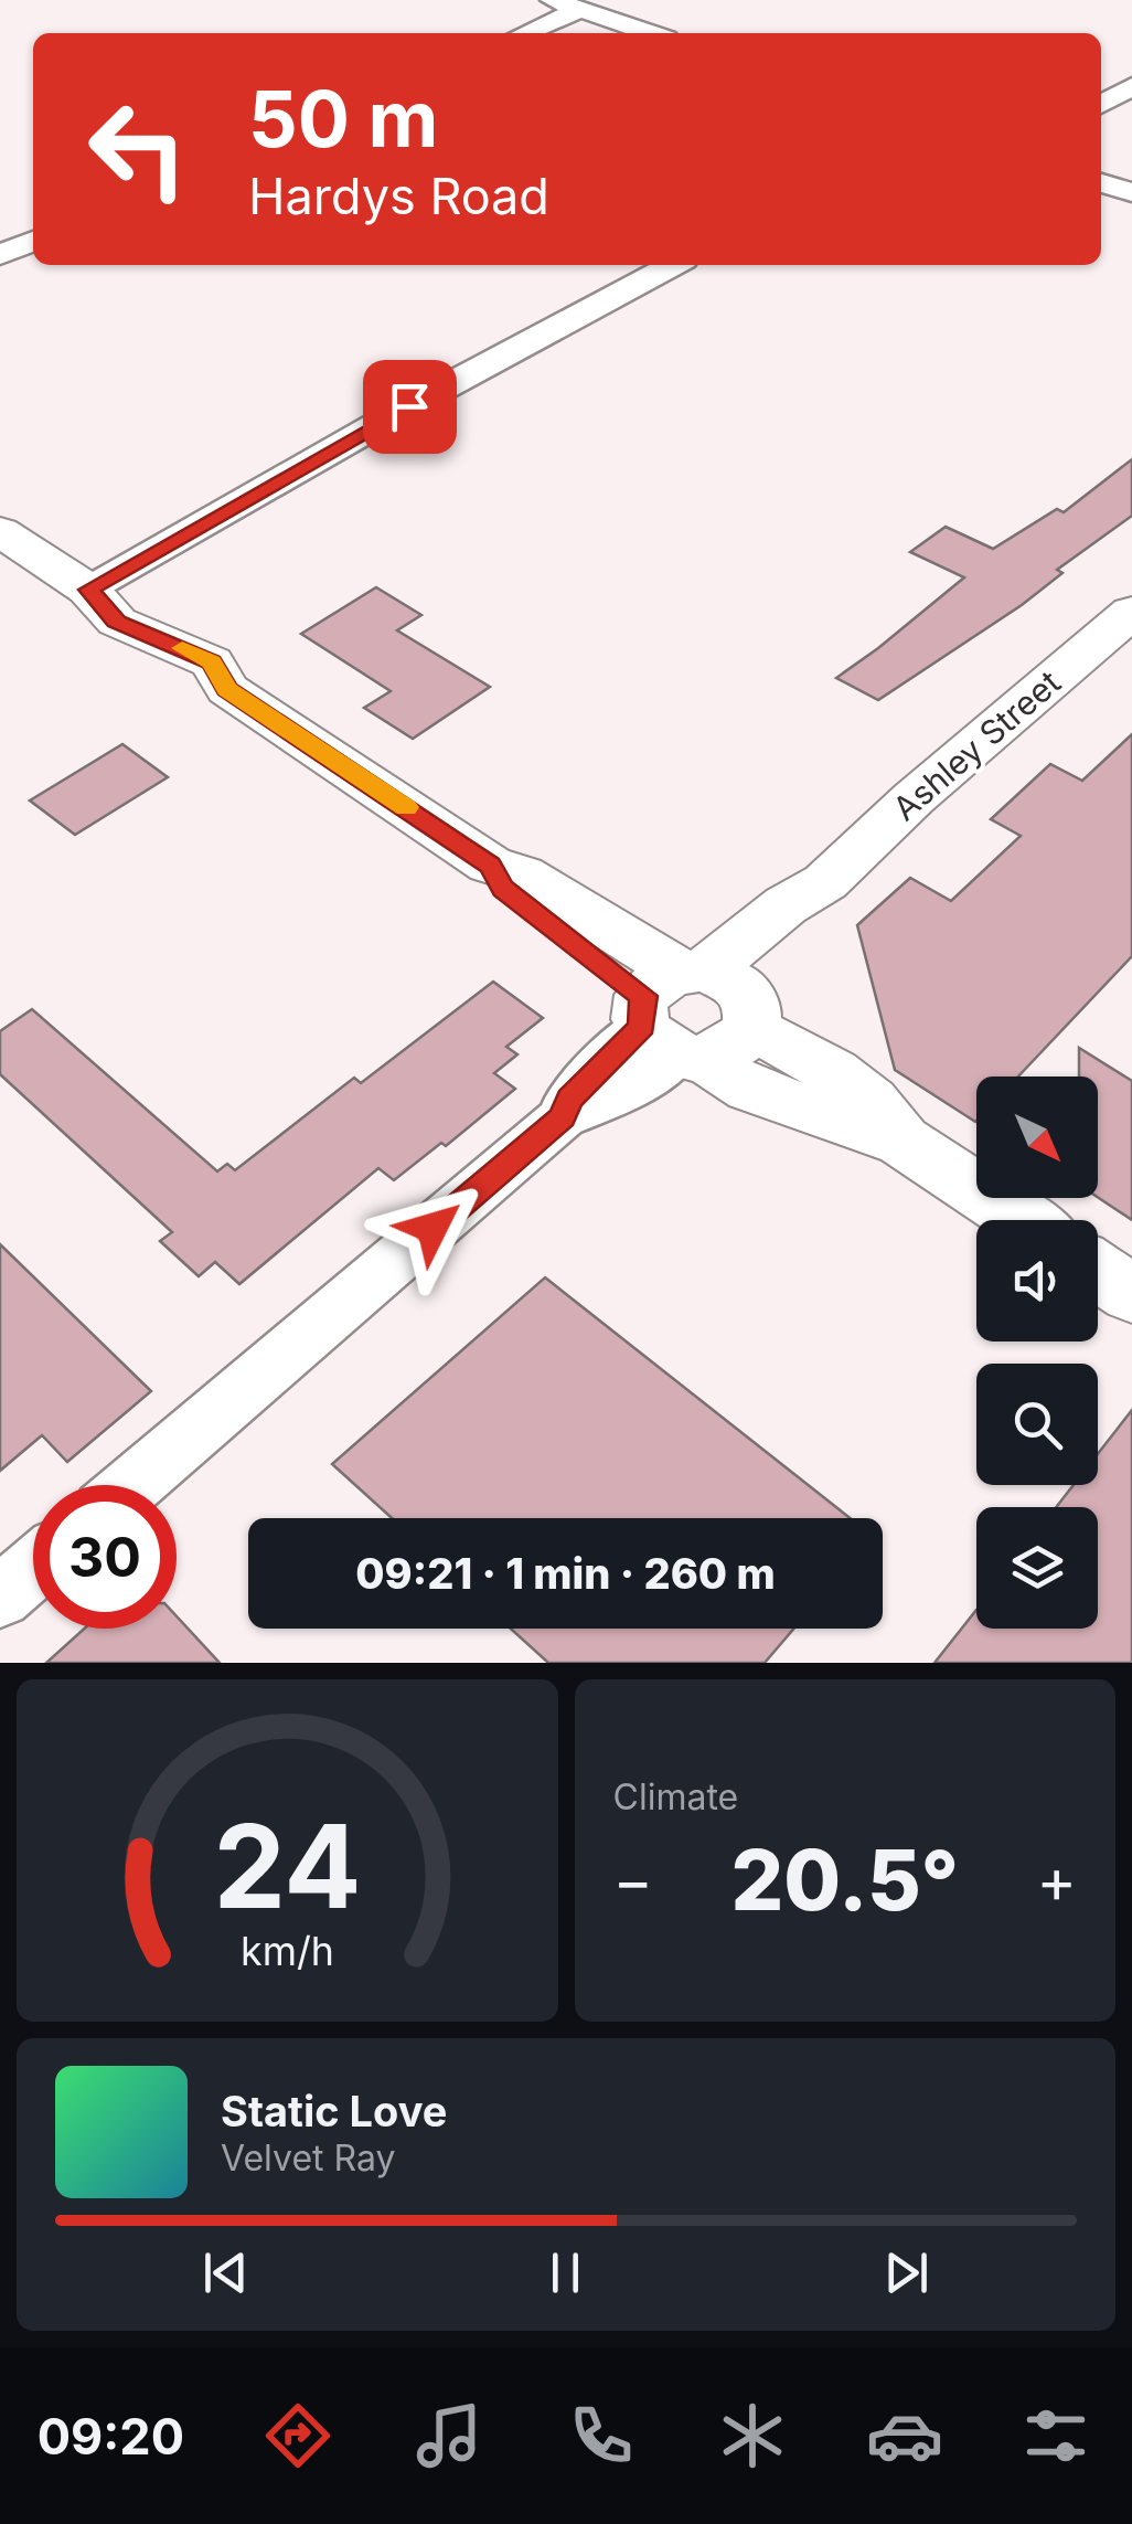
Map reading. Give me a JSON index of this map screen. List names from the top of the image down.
{
  "streets": {
    "street": ["Ashley Street"]
  },
  "north": "bottom right",
  "page": {
    "turn": ["50 m", "Hardys Road"],
    "limit": "30",
    "trip": "09:21 · 1 min · 260 m",
    "tile": "Climate",
    "heat": ["−", "20.5°", "+"],
    "song": ["Static Love", "Velvet Ray"],
    "tabs": "09:20",
    "gauge": ["24", "km/h"]
  }
}
